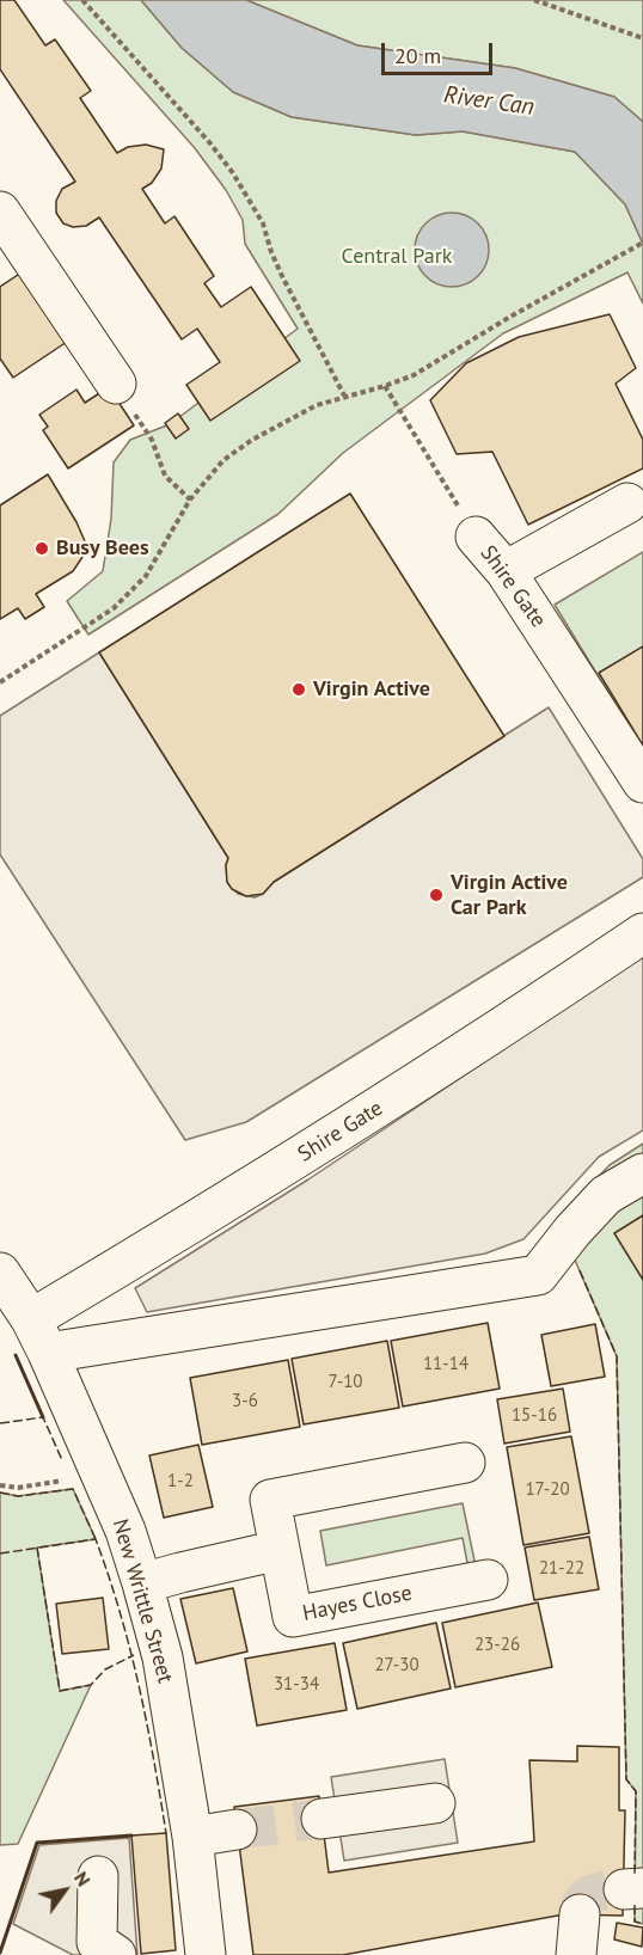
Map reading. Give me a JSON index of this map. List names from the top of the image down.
{
  "streets": {
    "street": ["Shire Gate", "New Writtle Street", "Hayes Close"]
  },
  "crossings": [
    ["Shire Gate", "New Writtle Street"]
  ],
  "water": ["River Can"],
  "parks": ["Central Park"],
  "places": ["Busy Bees", "Virgin Active", "Virgin Active Car Park"],
  "house_numbers": [
    "11-14",
    "7-10",
    "3-6",
    "15-16",
    "1-2",
    "17-20",
    "21-22",
    "23-26",
    "27-30",
    "31-34"
  ],
  "scale_bar": "20 m",
  "north": "top right"
}
